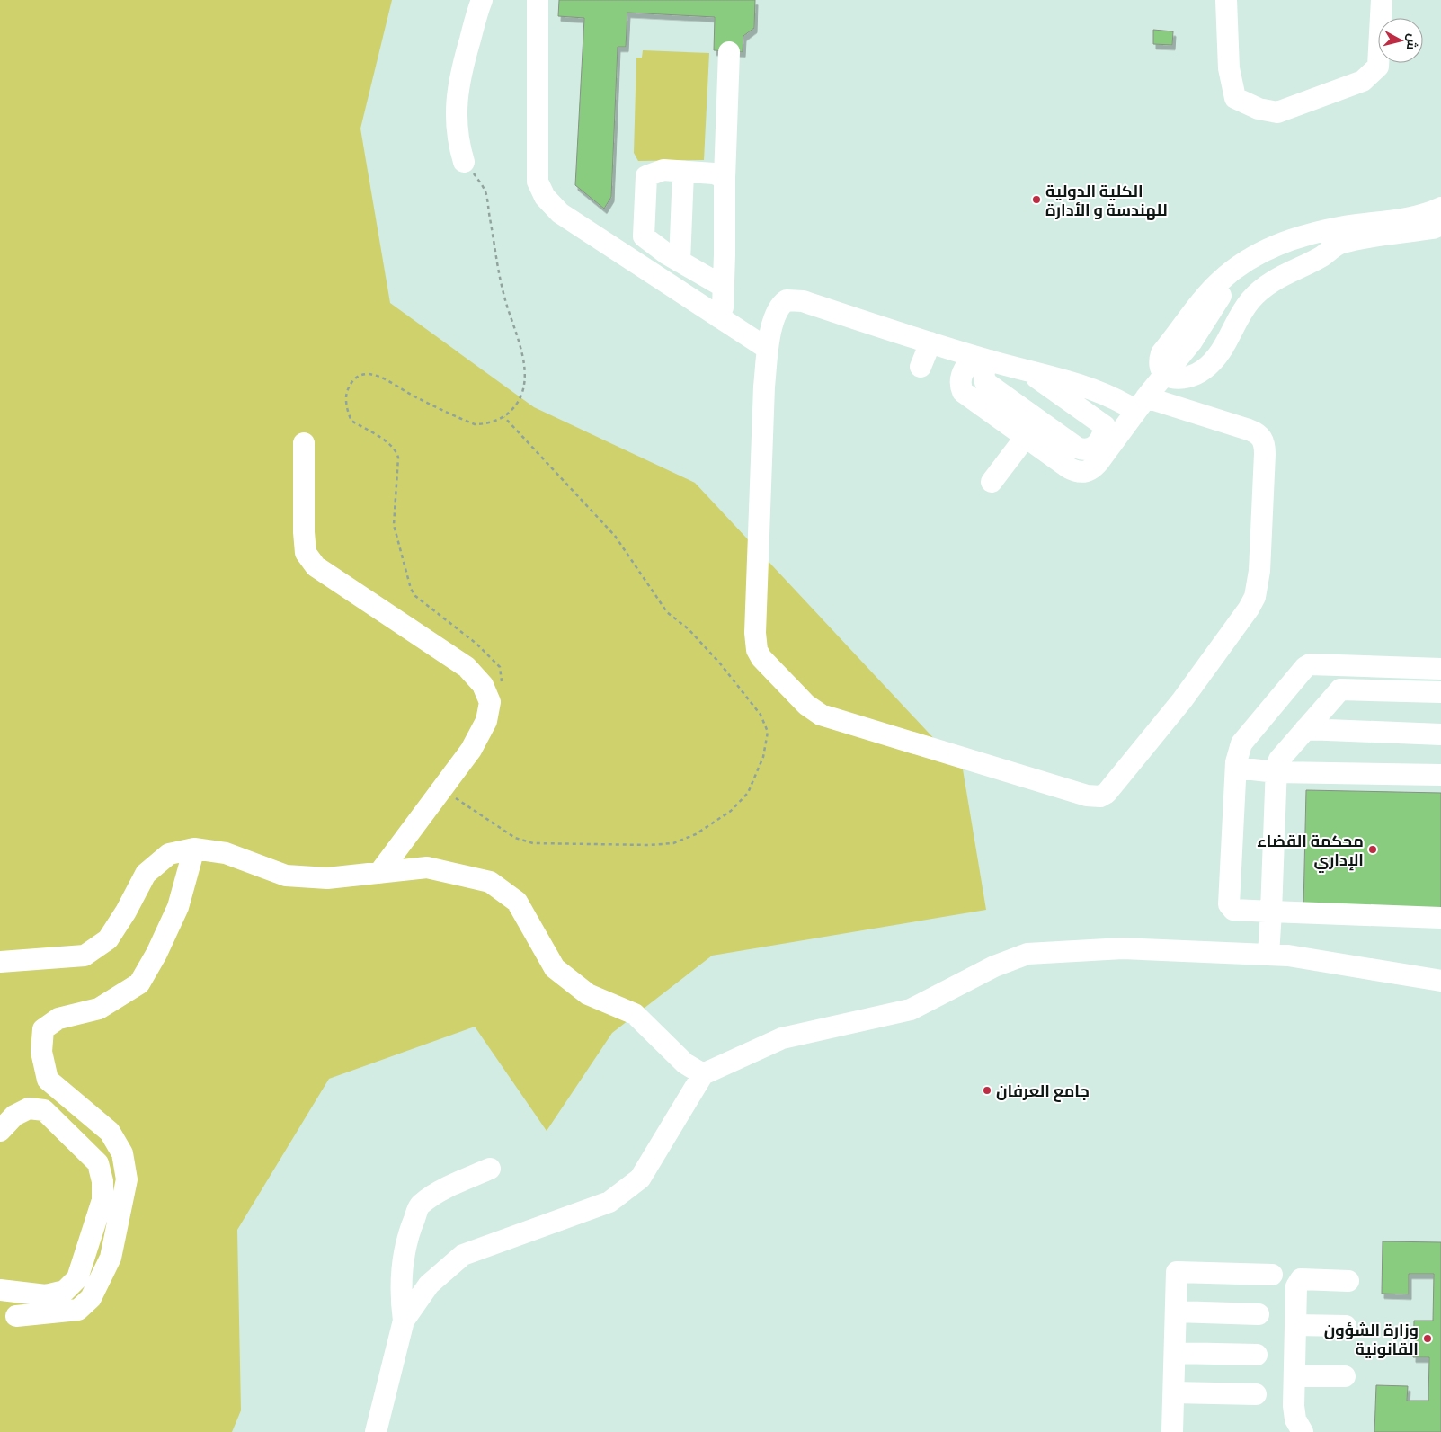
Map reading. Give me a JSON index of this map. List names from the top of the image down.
{
  "places": [
    "الكلية الدولية للهندسة و الأدارة",
    "محكمة القضاء الإداري",
    "جامع العرفان",
    "وزارة الشؤون القانونية"
  ],
  "north": "right"
}
